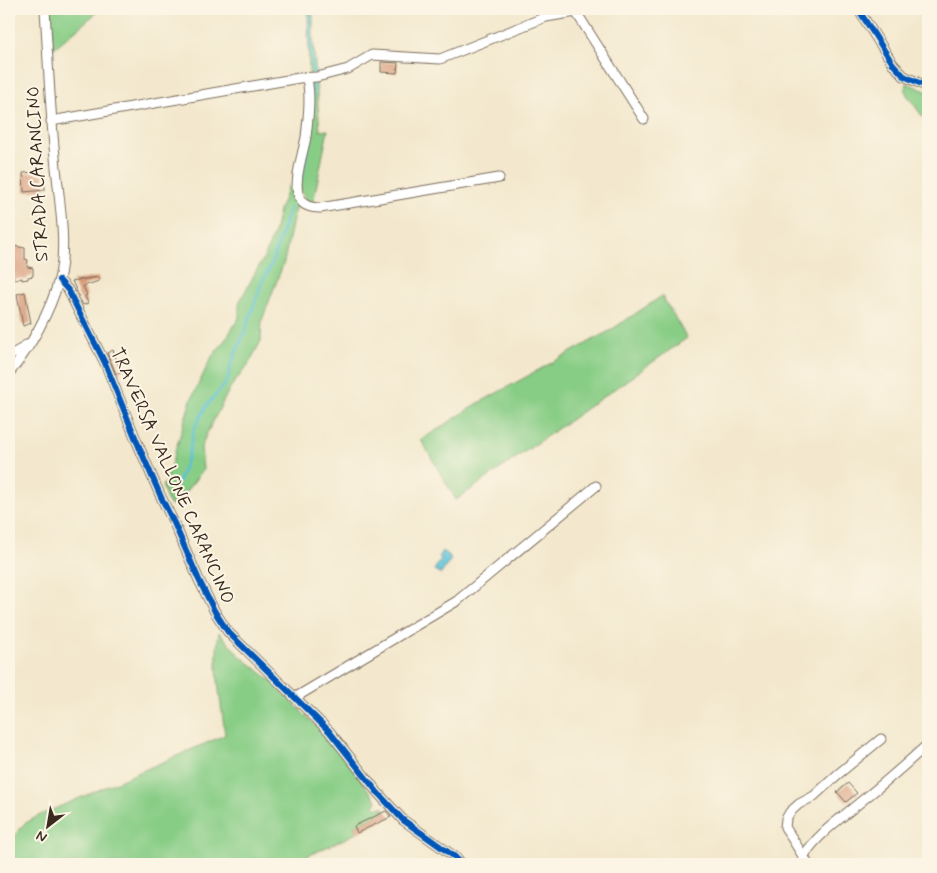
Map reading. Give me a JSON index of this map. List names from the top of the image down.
{
  "streets": {
    "street": ["STRADA CARANCINO", "TRAVERSA VALLONE CARANCINO"]
  },
  "crossings": [
    ["STRADA CARANCINO", "TRAVERSA VALLONE CARANCINO"]
  ],
  "north": "bottom left"
}
